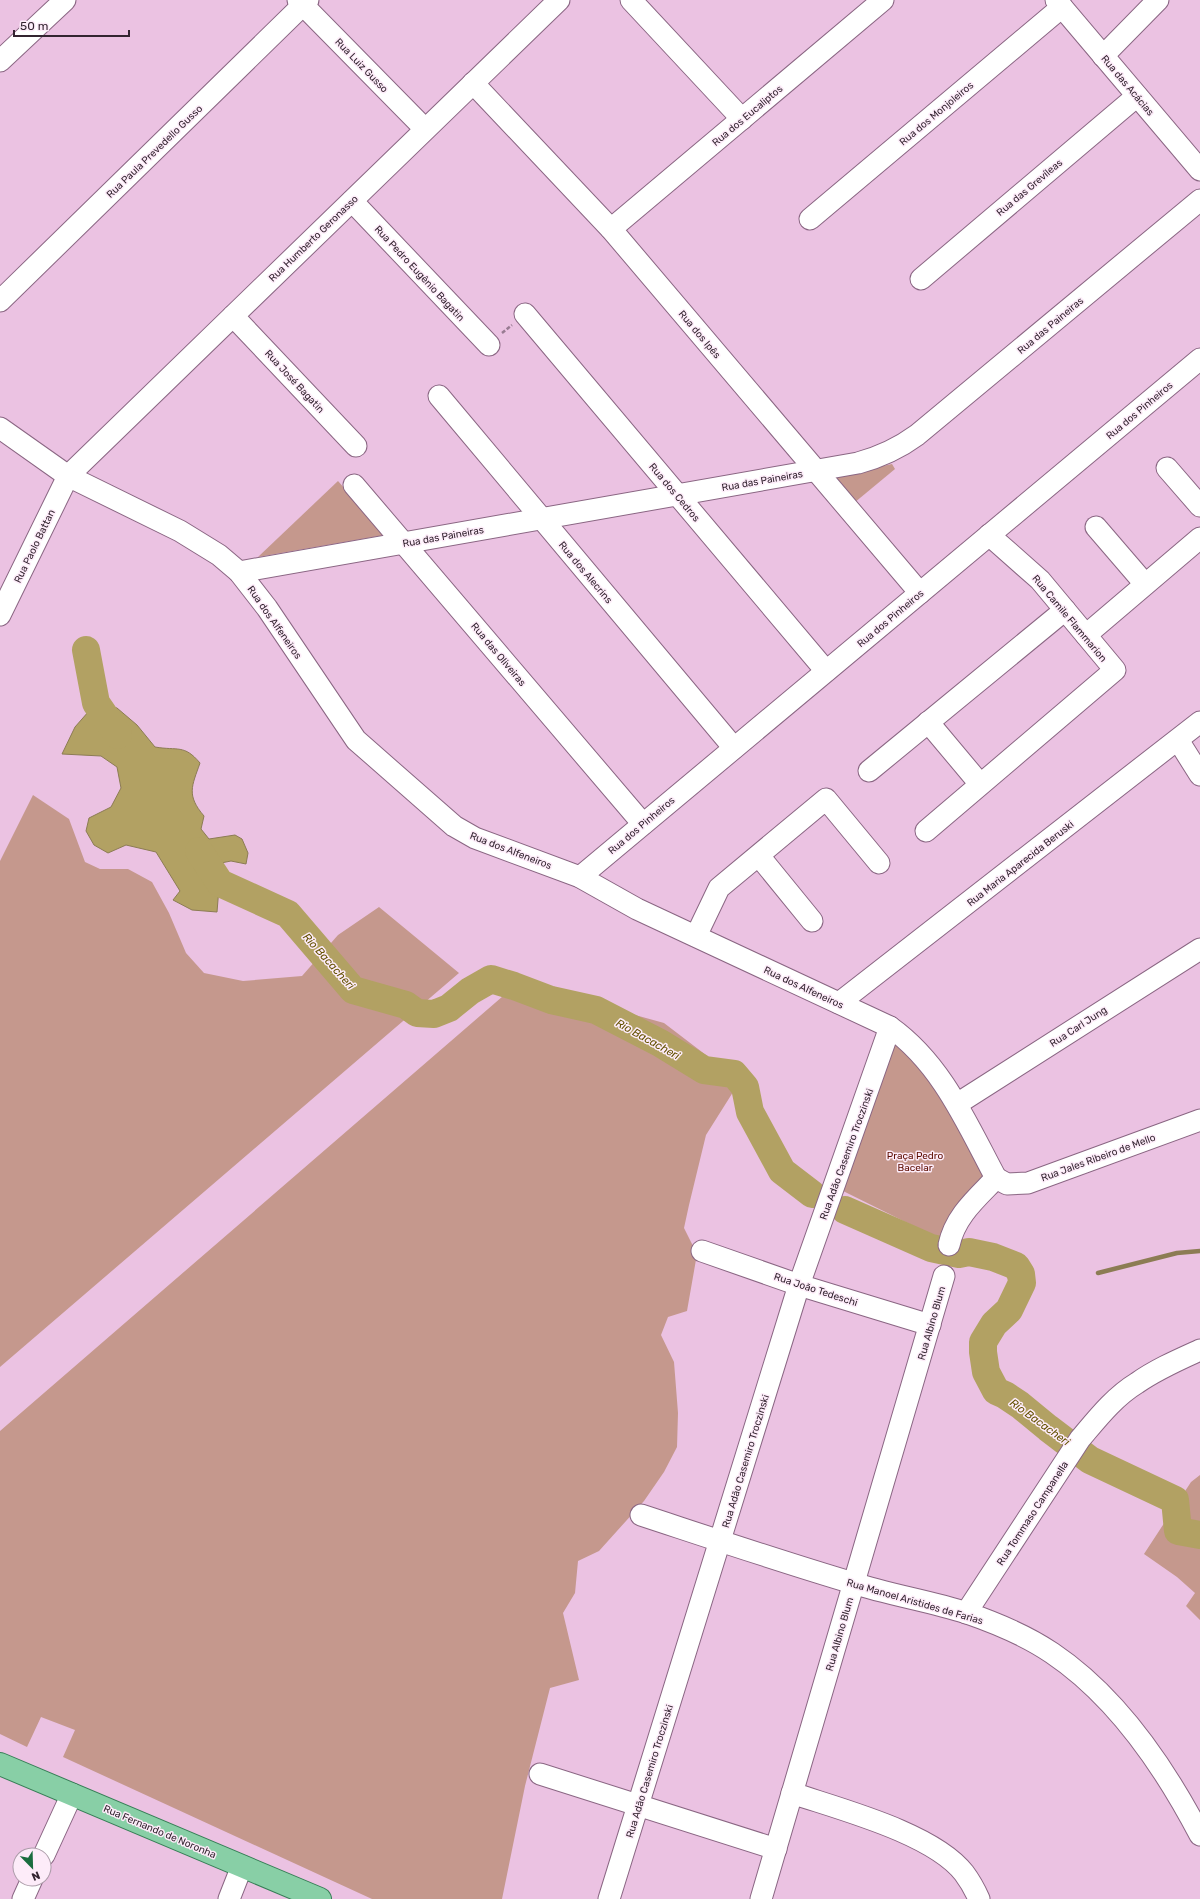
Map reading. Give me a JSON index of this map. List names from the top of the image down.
{
  "streets": {
    "main road": ["Rua Fernando de Noronha"],
    "street": [
      "Rua Luiz Gusso",
      "Rua das Acácias",
      "Rua dos Monjoleiros",
      "Rua dos Eucaliptos",
      "Rua Paula Prevedello Gusso",
      "Rua das Grevíleas",
      "Rua Humberto Geronasso",
      "Rua Pedro Eugênio Bagatin",
      "Rua das Paineiras",
      "Rua dos Ipês",
      "Rua José Bagatin",
      "Rua dos Pinheiros",
      "Rua dos Cedros",
      "Rua Paolo Battan",
      "Rua dos Alecrins",
      "Rua Camile Flammarion",
      "Rua dos Alfeneiros",
      "Rua das Oliveiras",
      "Rua Maria Aparecida Beruski",
      "Rua Carl Jung",
      "Rua Adão Casemiro Troczinski",
      "Rua Jales Ribeiro de Mello",
      "Rua João Tedeschi",
      "Rua Albino Blum",
      "Rua Tommaso Campanella",
      "Rua Manoel Aristides de Farias"
    ]
  },
  "crossings": [
    ["Rua Luiz Gusso", "Rua Paula Prevedello Gusso"],
    ["Rua Luiz Gusso", "Rua Humberto Geronasso"],
    ["Rua das Acácias", "Rua dos Monjoleiros"],
    ["Rua das Acácias", "Rua das Grevíleas"],
    ["Rua dos Eucaliptos", "Rua dos Ipês"],
    ["Rua Humberto Geronasso", "Rua Pedro Eugênio Bagatin"],
    ["Rua Humberto Geronasso", "Rua dos Ipês"],
    ["Rua Humberto Geronasso", "Rua José Bagatin"],
    ["Rua Humberto Geronasso", "Rua Paolo Battan"],
    ["Rua Humberto Geronasso", "Rua dos Alfeneiros"],
    ["Rua das Paineiras", "Rua dos Ipês"],
    ["Rua das Paineiras", "Rua dos Cedros"],
    ["Rua das Paineiras", "Rua dos Alecrins"],
    ["Rua das Paineiras", "Rua dos Alfeneiros"],
    ["Rua das Paineiras", "Rua das Oliveiras"],
    ["Rua dos Ipês", "Rua dos Pinheiros"],
    ["Rua dos Pinheiros", "Rua dos Cedros"],
    ["Rua dos Pinheiros", "Rua dos Alecrins"],
    ["Rua dos Pinheiros", "Rua Camile Flammarion"],
    ["Rua dos Pinheiros", "Rua dos Alfeneiros"],
    ["Rua dos Pinheiros", "Rua das Oliveiras"],
    ["Rua Paolo Battan", "Rua dos Alfeneiros"],
    ["Rua dos Alfeneiros", "Rua Maria Aparecida Beruski"],
    ["Rua dos Alfeneiros", "Rua Carl Jung"],
    ["Rua dos Alfeneiros", "Rua Adão Casemiro Troczinski"],
    ["Rua dos Alfeneiros", "Rua Jales Ribeiro de Mello"],
    ["Rua Adão Casemiro Troczinski", "Rua João Tedeschi"],
    ["Rua Adão Casemiro Troczinski", "Rua Manoel Aristides de Farias"],
    ["Rua João Tedeschi", "Rua Albino Blum"],
    ["Rua Albino Blum", "Rua Manoel Aristides de Farias"],
    ["Rua Tommaso Campanella", "Rua Manoel Aristides de Farias"]
  ],
  "water": ["Rio Bacacheri"],
  "parks": ["Praça Pedro Bacelar"],
  "scale_bar": "50 m",
  "north": "bottom right"
}
